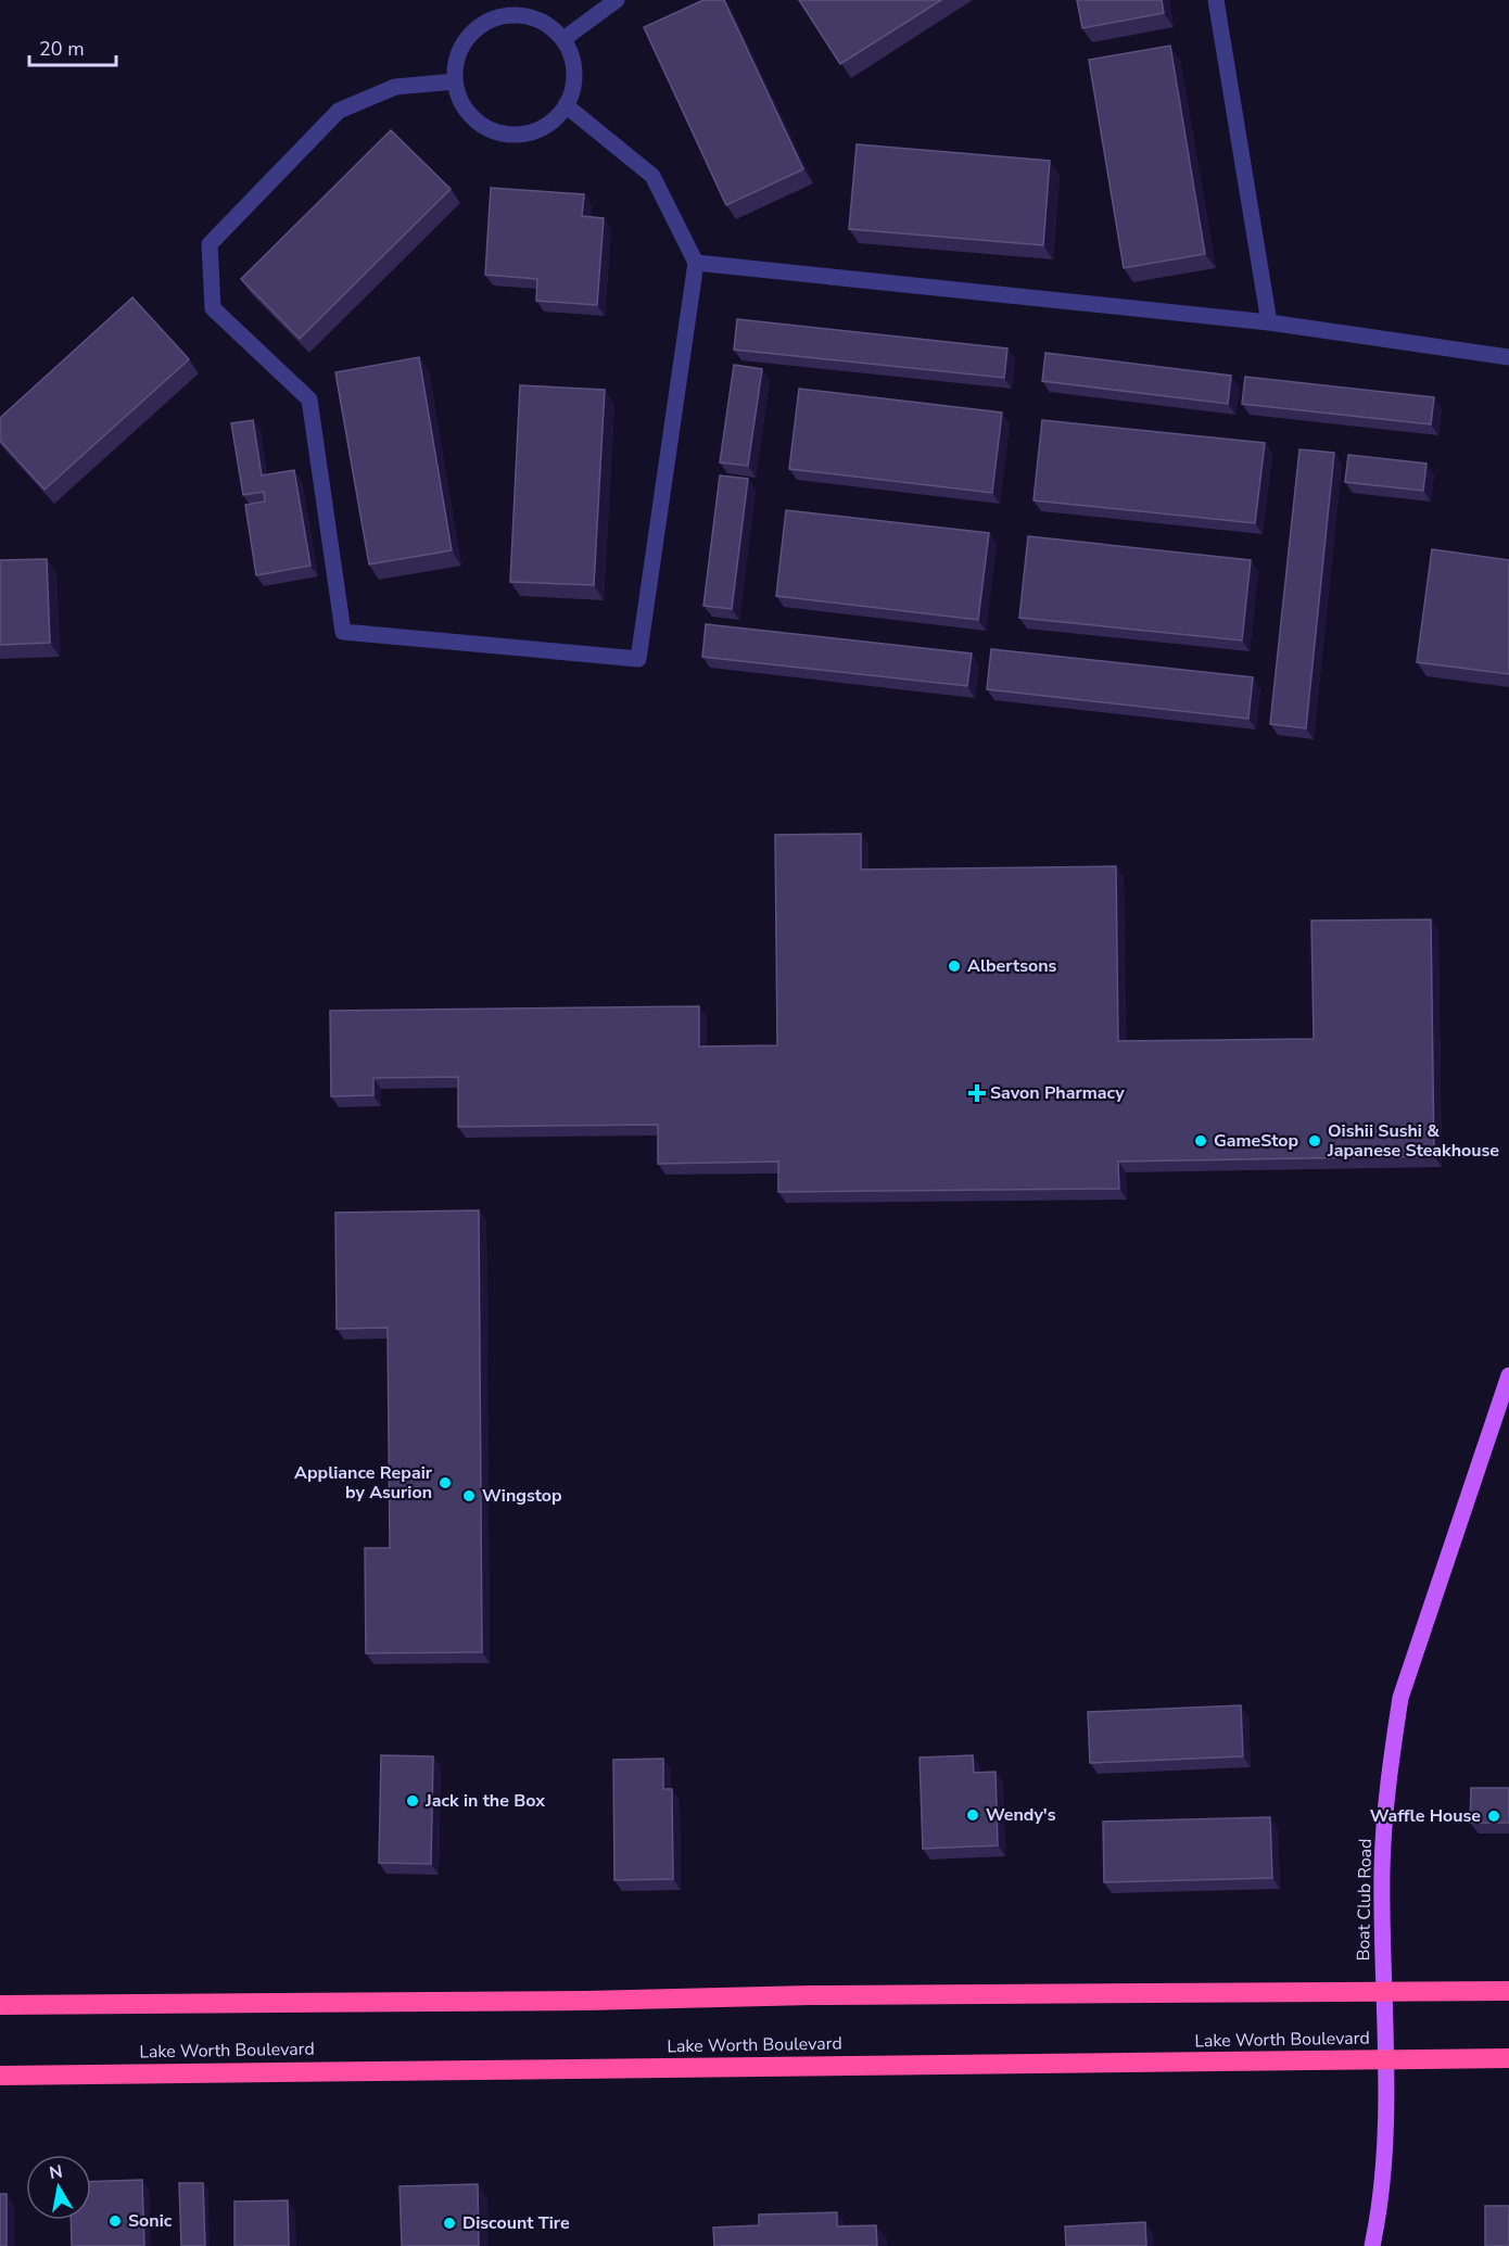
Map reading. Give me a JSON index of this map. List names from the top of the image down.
{
  "streets": {
    "highway": ["Lake Worth Boulevard"],
    "main road": ["Boat Club Road"]
  },
  "crossings": [
    ["Boat Club Road", "Lake Worth Boulevard"]
  ],
  "places": {
    "other": [
      "Albertsons",
      "GameStop",
      "Oishii Sushi & Japanese Steakhouse",
      "Appliance Repair by Asurion",
      "Wingstop",
      "Jack in the Box",
      "Wendy's",
      "Waffle House",
      "Sonic",
      "Discount Tire"
    ],
    "health": ["Savon Pharmacy"]
  },
  "scale_bar": "20 m",
  "north": "top"
}
